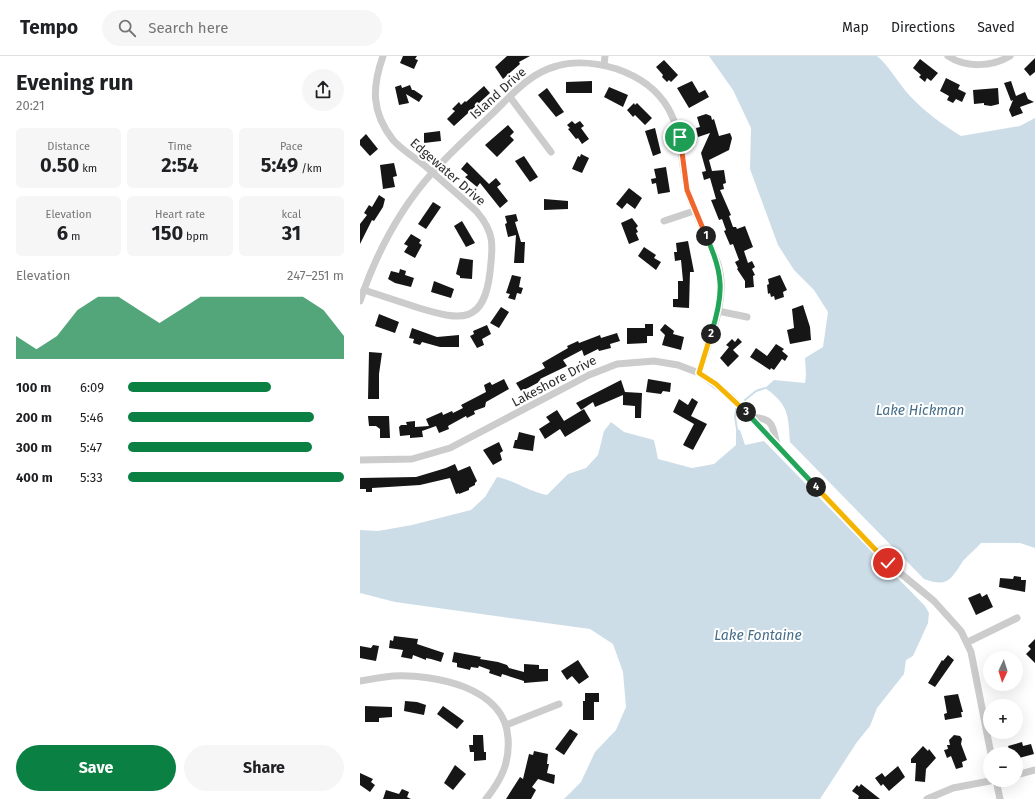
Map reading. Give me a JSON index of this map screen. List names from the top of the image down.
{
  "streets": {
    "street": ["Island Drive", "Edgewater Drive", "Lakeshore Drive"]
  },
  "crossings": [
    ["Island Drive", "Edgewater Drive"],
    ["Island Drive", "Lakeshore Drive"]
  ],
  "water": ["Lake Hickman", "Lake Fontaine"],
  "north": "bottom",
  "page": {
    "header": "Tempo",
    "search": "Search here",
    "nav": ["Map", "Directions", "Saved"],
    "heading": ["Evening run", "20:21"],
    "stats": [
      ["Distance", "0.50 km"],
      ["Time", "2:54"],
      ["Pace", "5:49 /km"],
      ["Elevation", "6 m"],
      ["Heart rate", "150 bpm"],
      ["kcal", "31"]
    ],
    "pins": [
      "1",
      "2",
      "3",
      "4"
    ],
    "chart": ["Elevation", "247–251 m"],
    "list": [
      {
        "name": "100 m",
        "note": "6:09"
      },
      {
        "name": "200 m",
        "note": "5:46"
      },
      {
        "name": "300 m",
        "note": "5:47"
      },
      {
        "name": "400 m",
        "note": "5:33"
      }
    ],
    "map_buttons": ["+", "−"],
    "buttons": ["Save", "Share"]
  }
}
